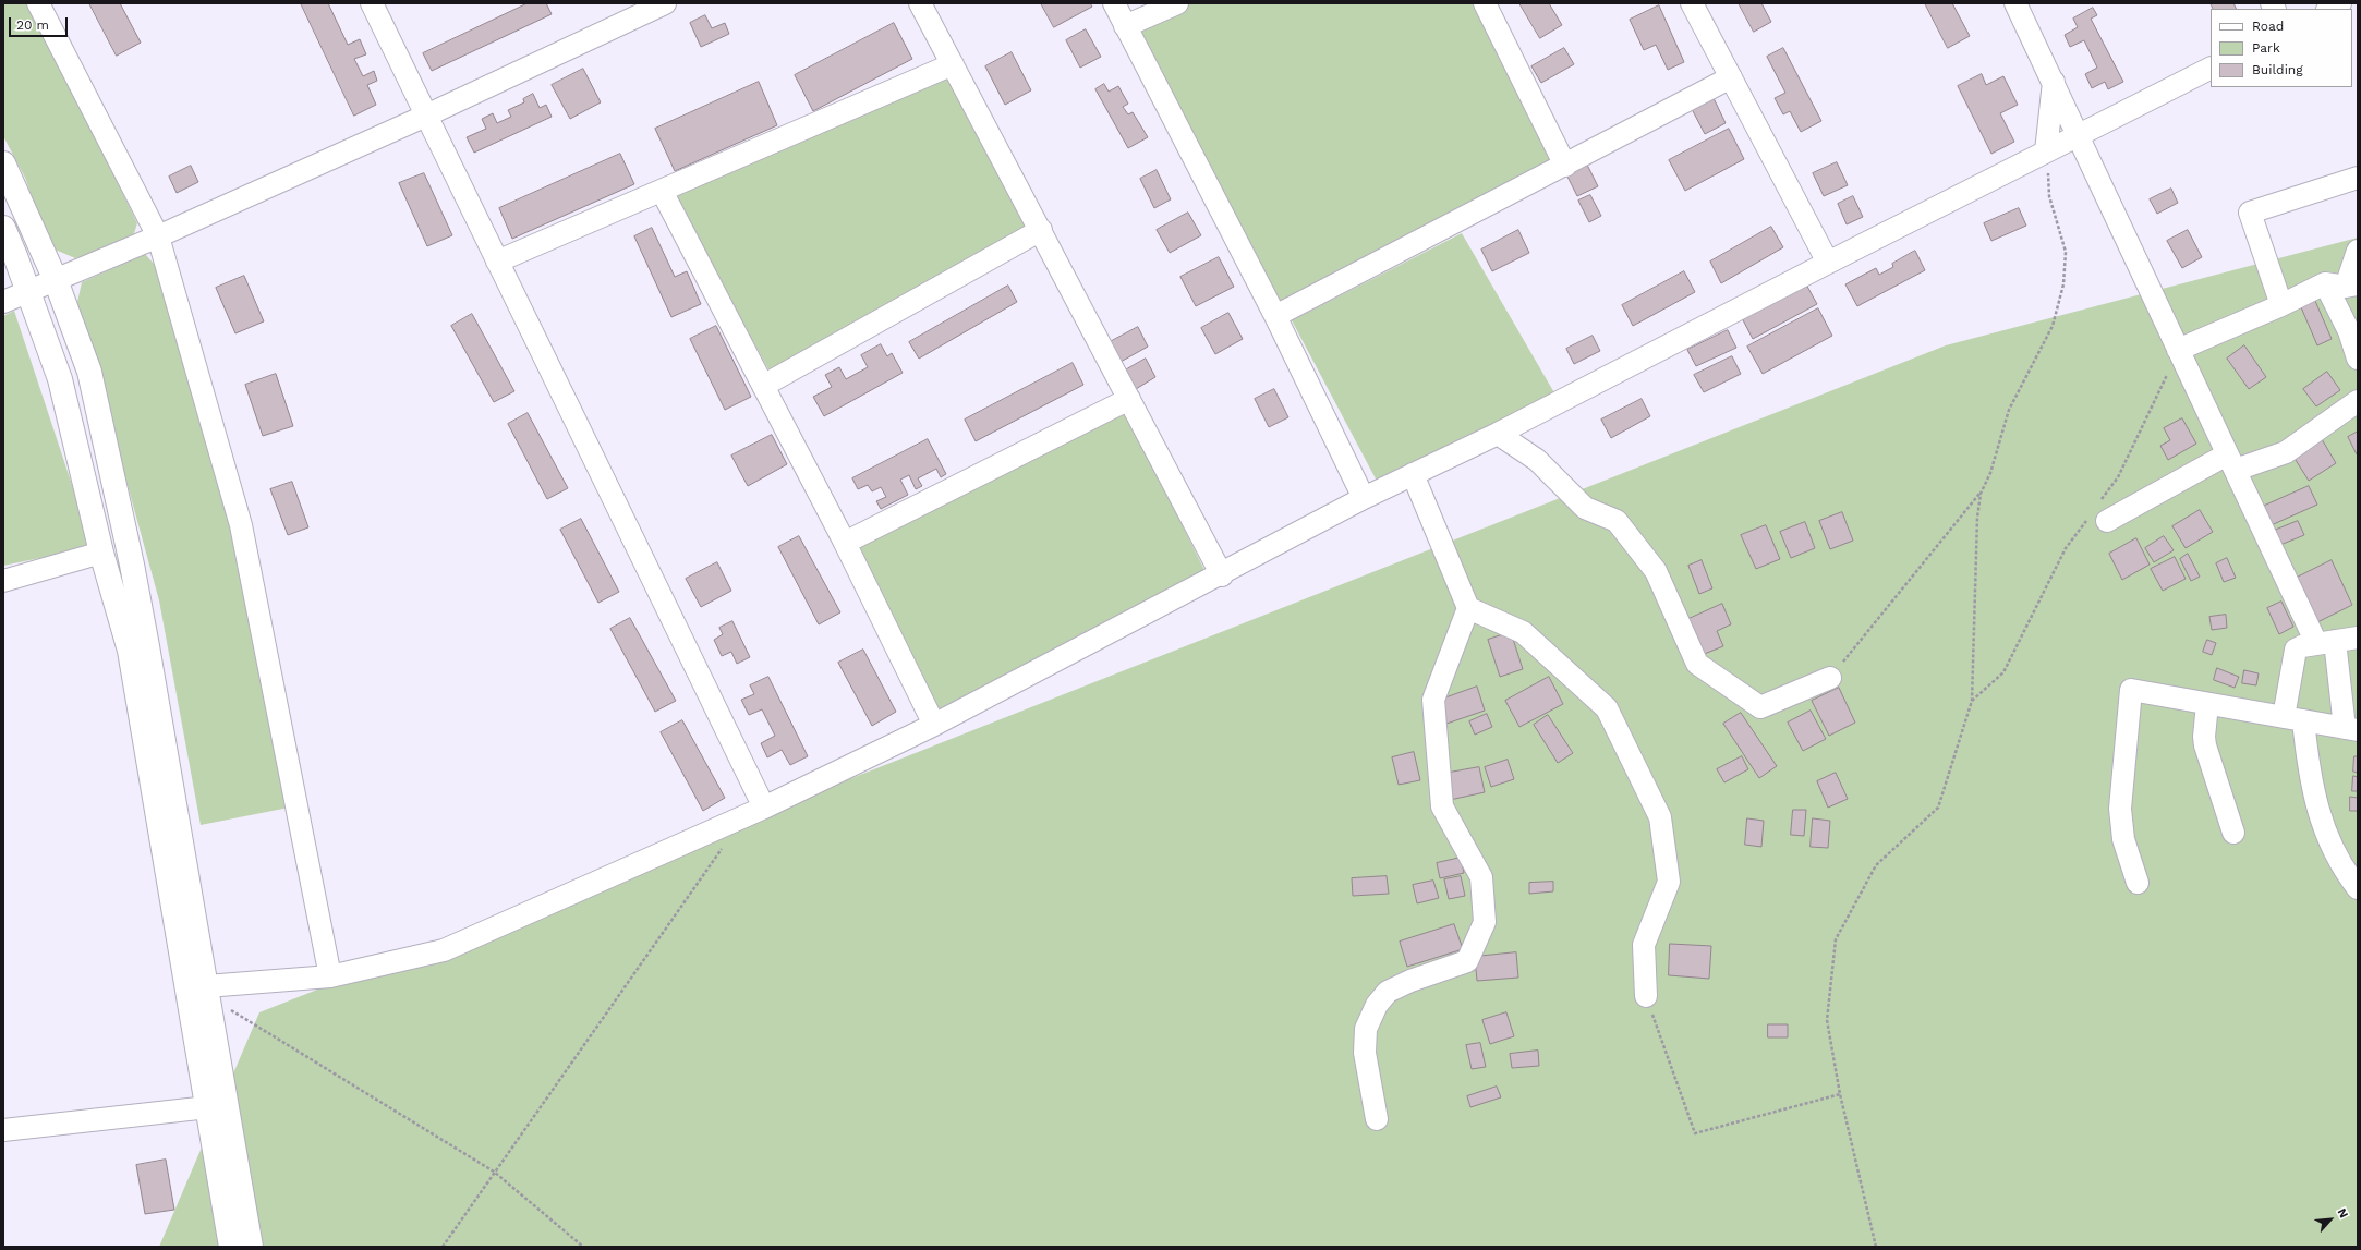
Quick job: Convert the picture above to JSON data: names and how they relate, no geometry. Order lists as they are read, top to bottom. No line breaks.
{"legend":["Road","Park","Building"],"scale_bar":"20 m","north":"top right"}
